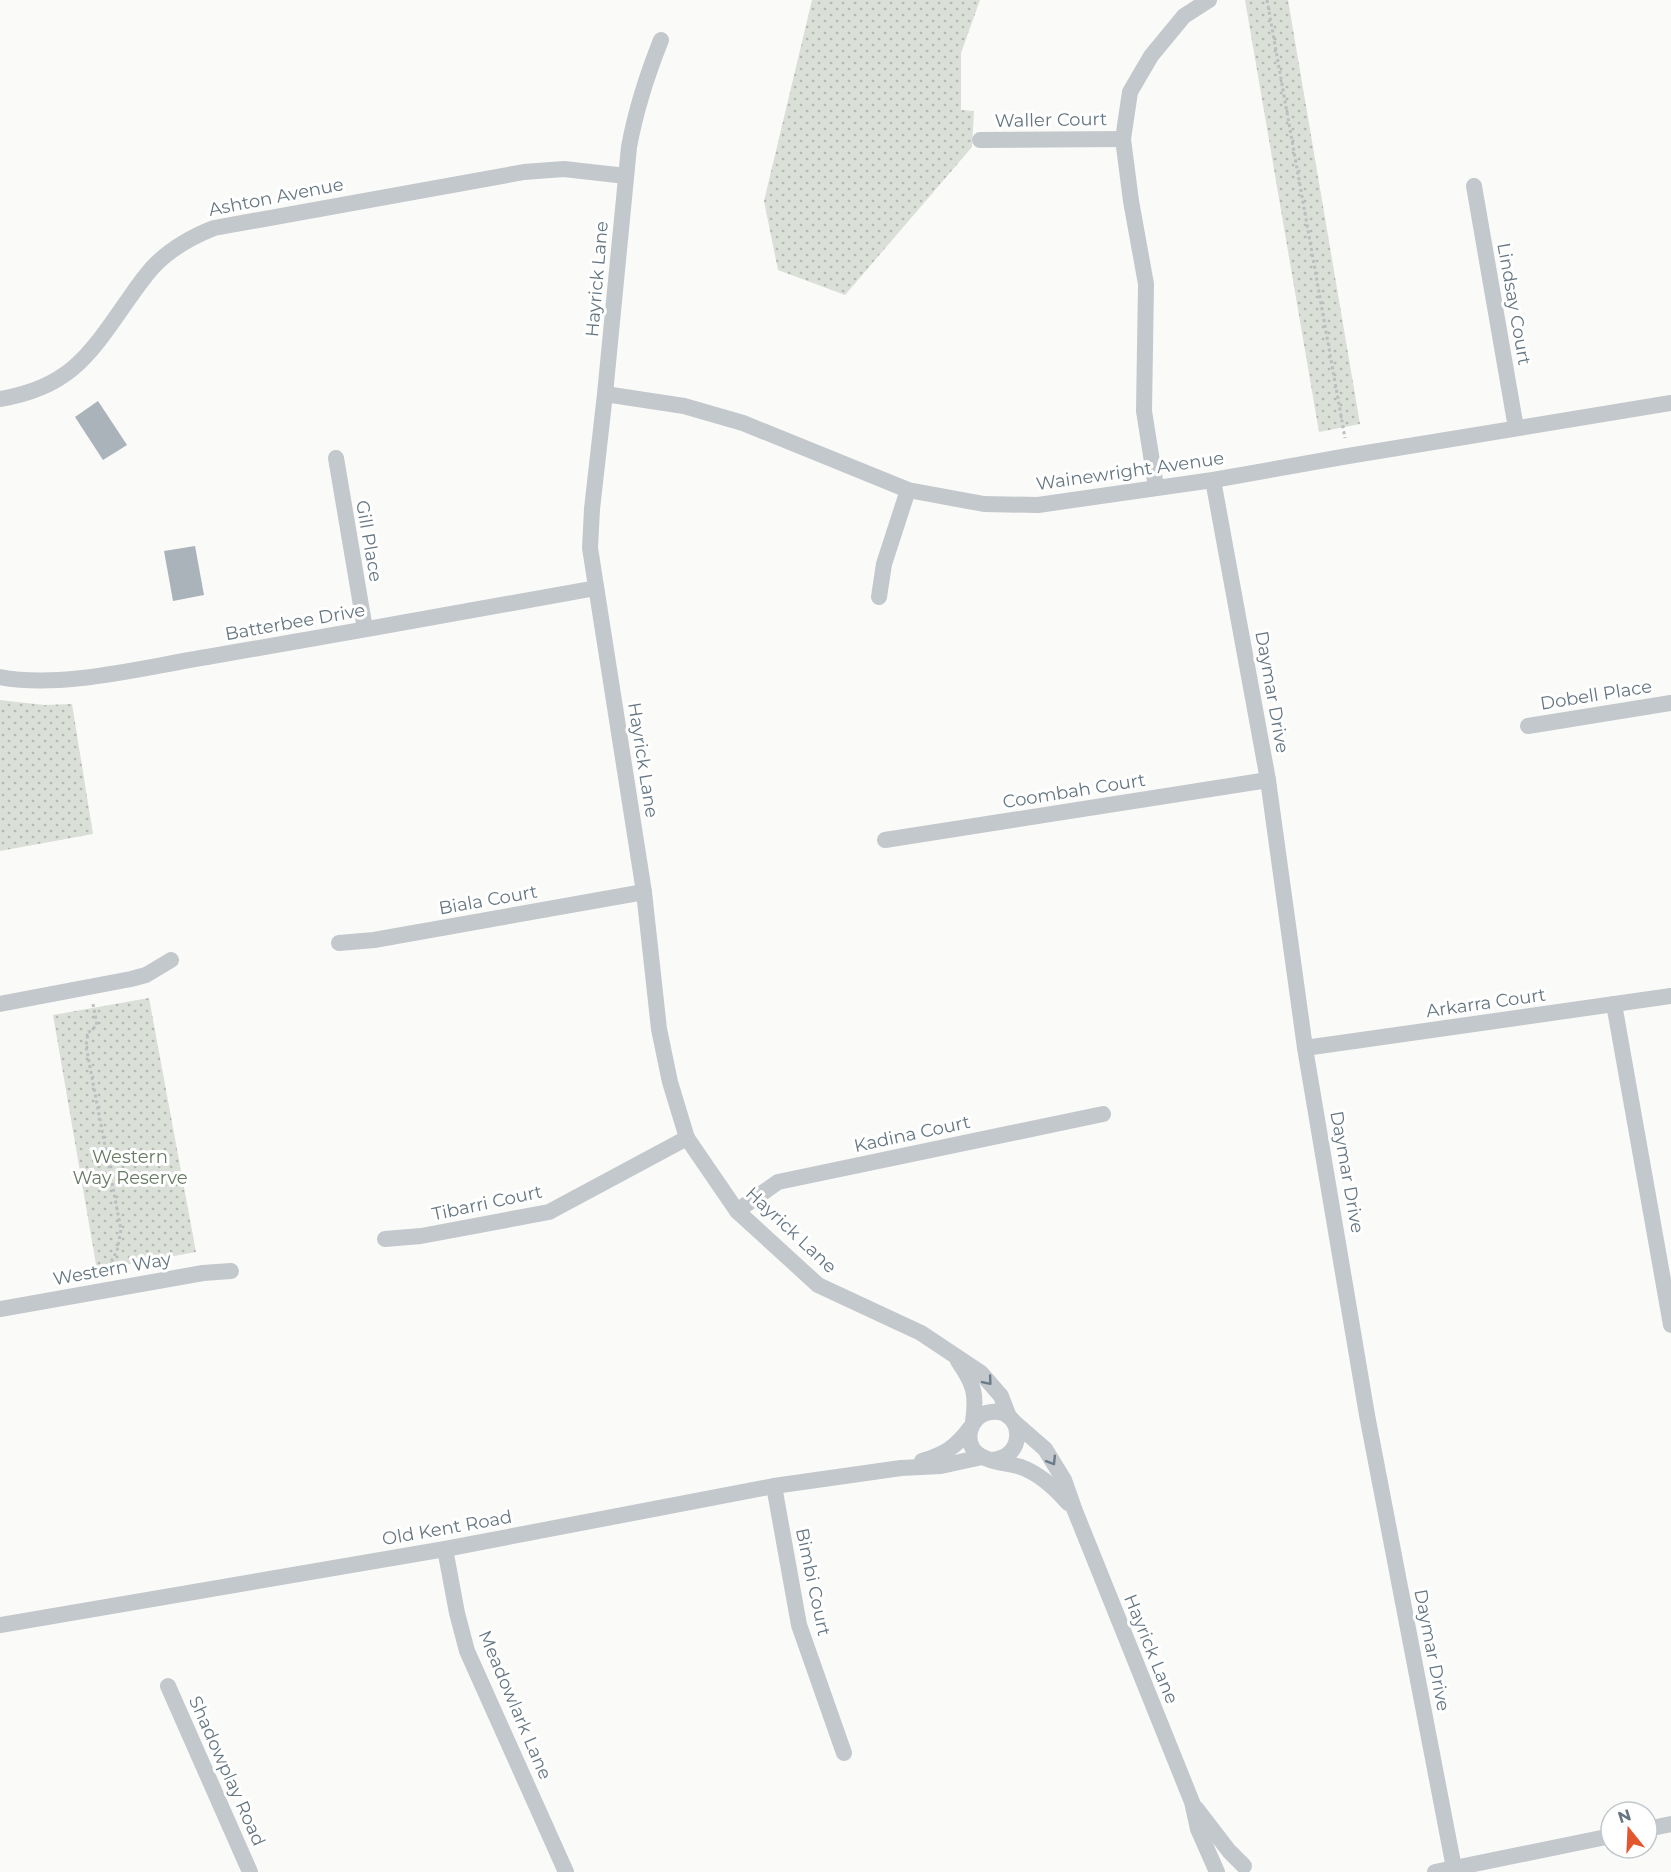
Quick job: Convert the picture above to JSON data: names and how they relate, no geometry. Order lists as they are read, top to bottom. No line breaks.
{"streets":{"street":["Waller Court","Ashton Avenue","Hayrick Lane","Lindsay Court","Wainewright Avenue","Gill Place","Batterbee Drive","Daymar Drive","Dobell Place","Coombah Court","Biala Court","Arkarra Court","Kadina Court","Tibarri Court","Western Way","Old Kent Road","Bimbi Court","Meadowlark Lane","Shadowplay Road"]},"crossings":[["Ashton Avenue","Hayrick Lane"],["Hayrick Lane","Wainewright Avenue"],["Hayrick Lane","Batterbee Drive"],["Hayrick Lane","Biala Court"],["Hayrick Lane","Kadina Court"],["Hayrick Lane","Tibarri Court"],["Hayrick Lane","Old Kent Road"],["Lindsay Court","Wainewright Avenue"],["Wainewright Avenue","Daymar Drive"],["Gill Place","Batterbee Drive"],["Daymar Drive","Coombah Court"],["Daymar Drive","Arkarra Court"],["Old Kent Road","Bimbi Court"],["Old Kent Road","Meadowlark Lane"]],"parks":["Western Way Reserve"],"north":"top"}
